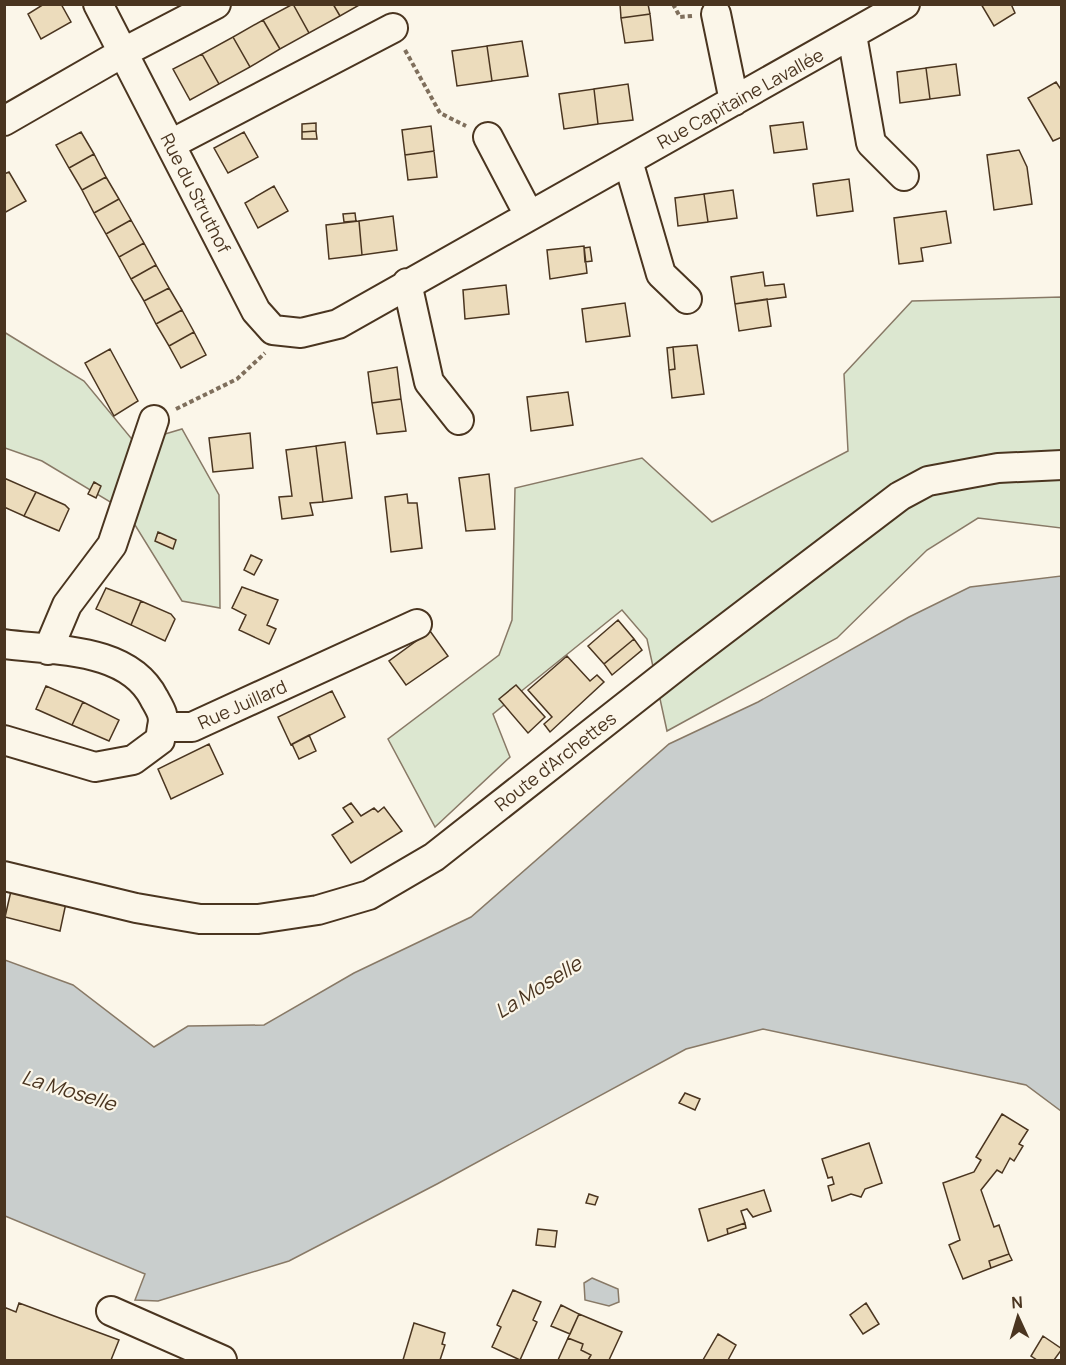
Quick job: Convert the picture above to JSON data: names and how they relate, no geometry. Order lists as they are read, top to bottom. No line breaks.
{"streets":{"street":["Rue Capitaine Lavallée","Rue du Struthof","Rue Juillard","Route d'Archettes"]},"crossings":[["Rue Capitaine Lavallée","Rue du Struthof"]],"water":["La Moselle"],"north":"top"}
